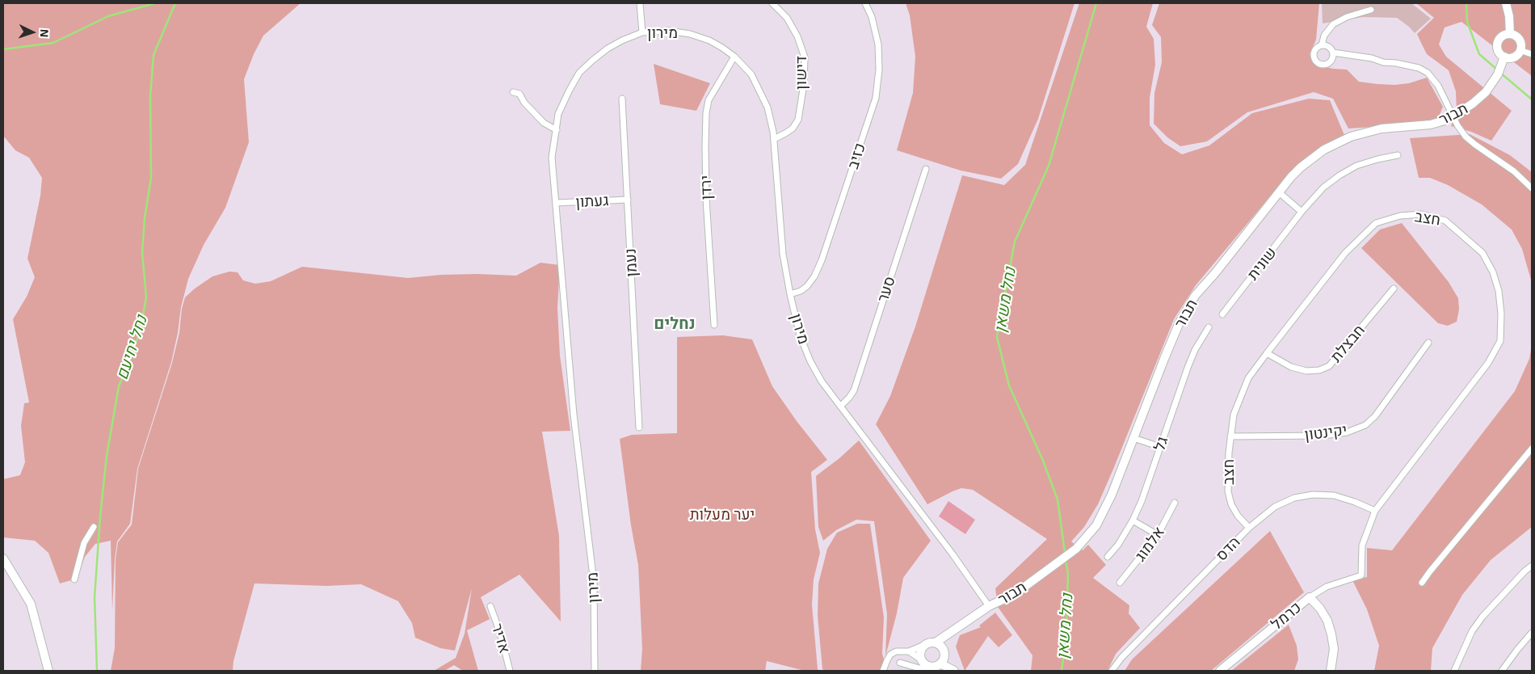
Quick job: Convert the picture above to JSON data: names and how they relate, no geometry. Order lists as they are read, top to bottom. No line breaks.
{"streets":{"street":["מירון","דישון","תבור","כזיב","ירדן","געתון","חצב","נעמן","שונית","סער","חבצלת","יקינטון","גל","אלמוג","הדס","כרמל","אדיר"]},"crossings":[["מירון","דישון"],["מירון","תבור"],["מירון","כזיב"],["מירון","ירדן"],["מירון","געתון"],["מירון","סער"],["געתון","נעמן"],["חצב","חבצלת"],["חצב","יקינטון"],["חצב","הדס"],["חצב","כרמל"]],"districts":["נחלים"],"water":["נחל משאן","נחל יחיעם"],"parks":["יער מעלות"],"north":"right"}
